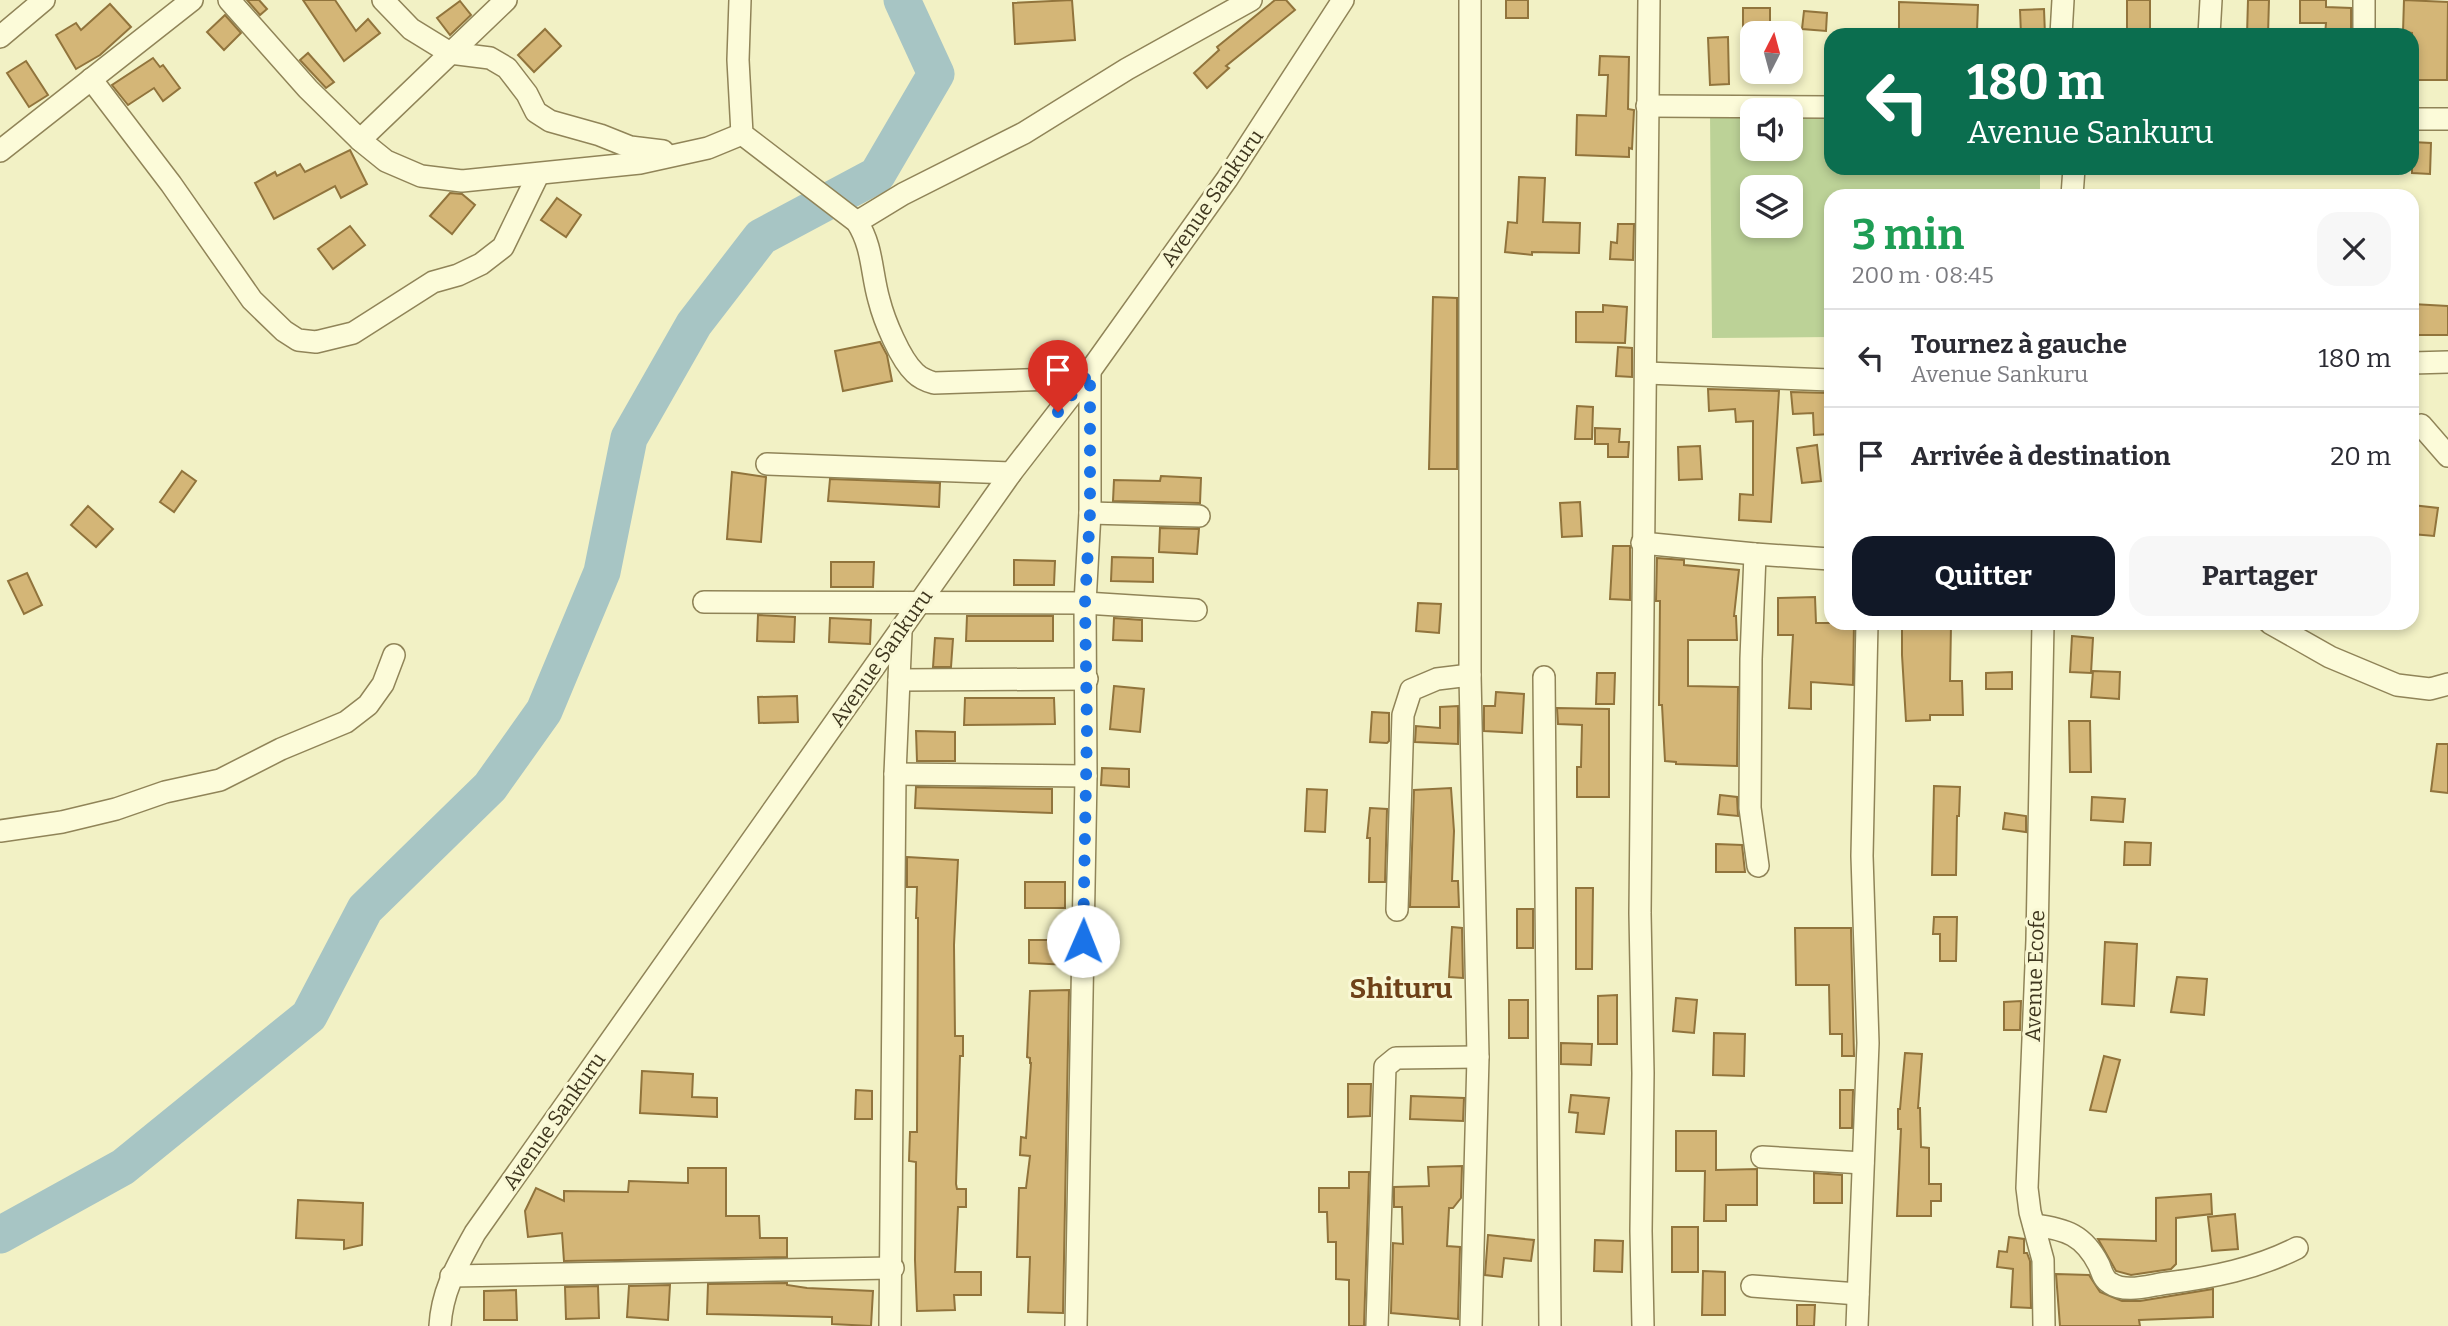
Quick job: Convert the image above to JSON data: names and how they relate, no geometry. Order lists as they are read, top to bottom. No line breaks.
{"streets":{"street":["Avenue Sankuru","Avenue Ecofe"]},"districts":["Shituru"],"north":"top","page":{"turn":["180 m","Avenue Sankuru"],"heading":["3 min","200 m · 08:45"],"list":[{"name":"Tournez à gauche","note":"Avenue Sankuru","value":"180 m"},{"name":"Arrivée à destination","value":"20 m"}],"buttons":["Quitter","Partager"]}}
